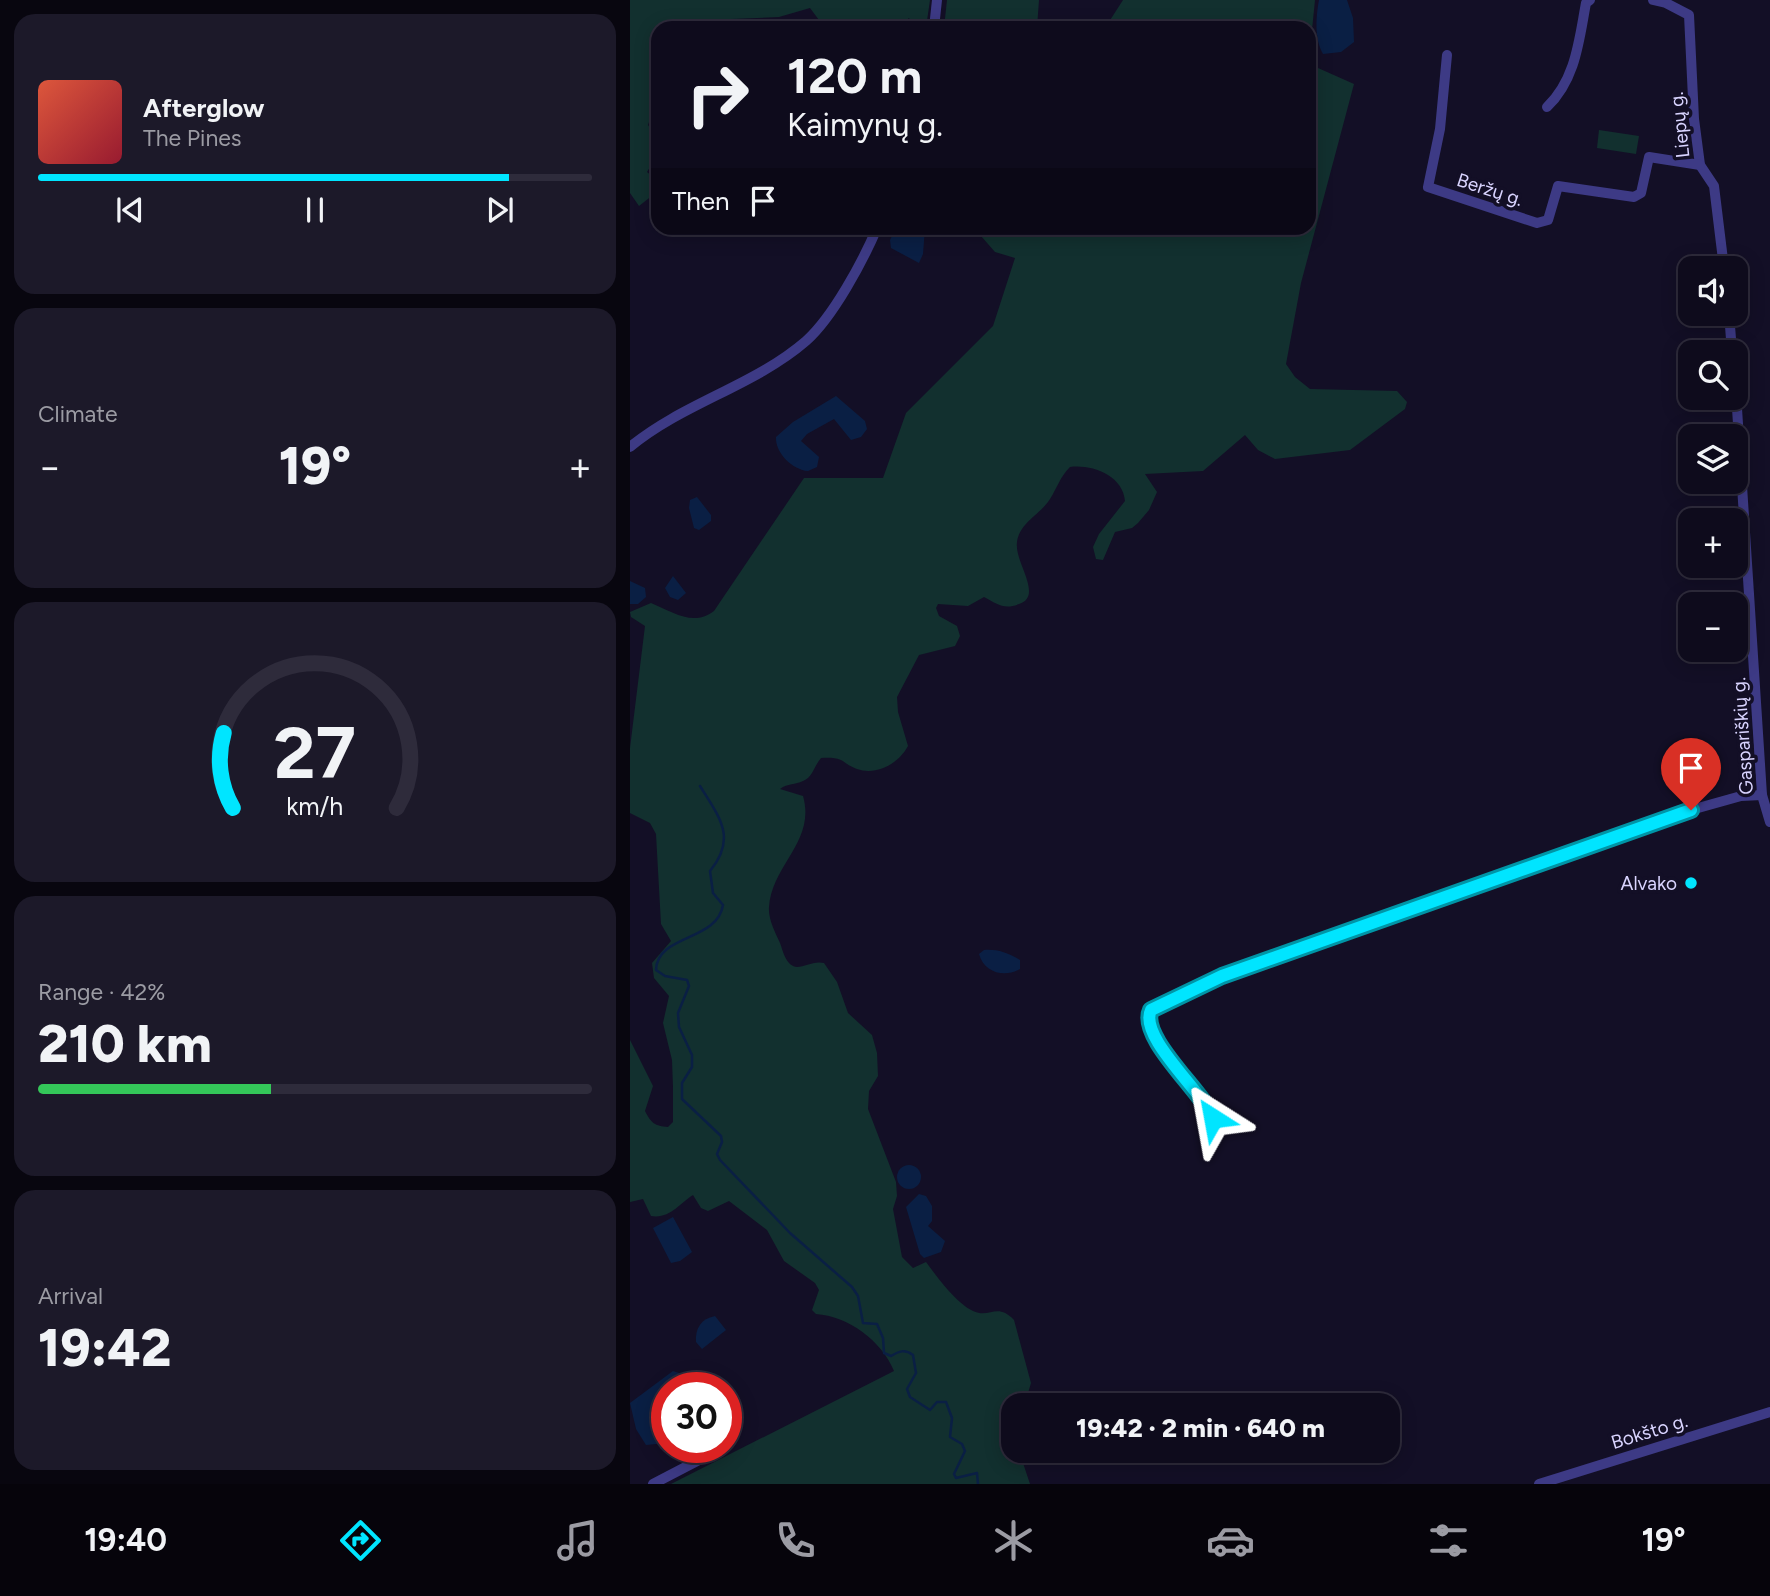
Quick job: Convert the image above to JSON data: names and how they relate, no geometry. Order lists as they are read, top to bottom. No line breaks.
{"streets":{"street":["Liepų g.","Beržų g.","Gaspariškių g.","Bokšto g."]},"crossings":[["Liepų g.","Beržų g."]],"places":["Alvako"],"page":{"turn":["120 m","Kaimynų g."],"song":["Afterglow","The Pines"],"then":"Then","map_buttons":["+","−"],"tile":["Climate",["Range · 42%","210 km"],["Arrival","19:42"]],"heat":["−","19°","+"],"limit":"30","trip":"19:42 · 2 min · 640 m","tabs":["19:40","19°"],"gauge":["27","km/h"]}}
